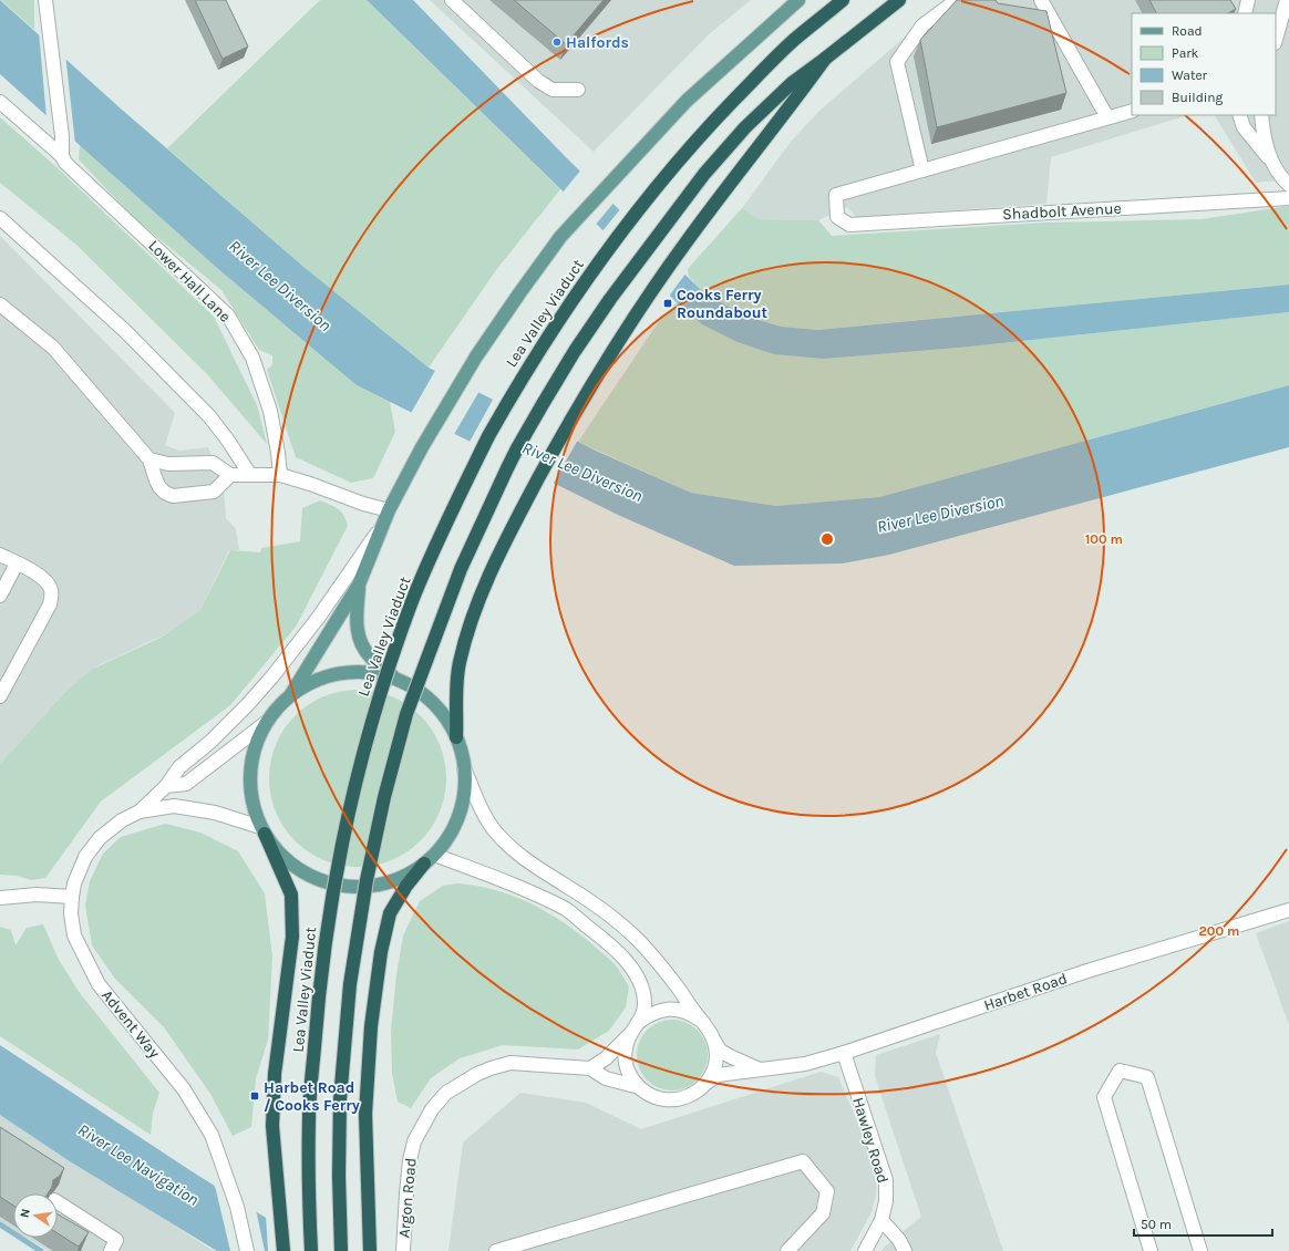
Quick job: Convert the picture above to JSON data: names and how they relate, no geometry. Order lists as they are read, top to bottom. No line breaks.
{"streets":{"highway":["Lea Valley Viaduct"],"street":["Shadbolt Avenue","Lower Hall Lane","Harbet Road","Advent Way","Hawley Road","Argon Road"]},"crossings":[["Harbet Road","Hawley Road"],["Harbet Road","Argon Road"]],"water":["River Lee Diversion","River Lee Navigation"],"places":{"other":["Halfords"],"transit":["Cooks Ferry Roundabout","Harbet Road / Cooks Ferry"]},"legend":["Road","Park","Water","Building"],"scale_bar":"50 m","north":"left","rings":["100 m","200 m"]}
